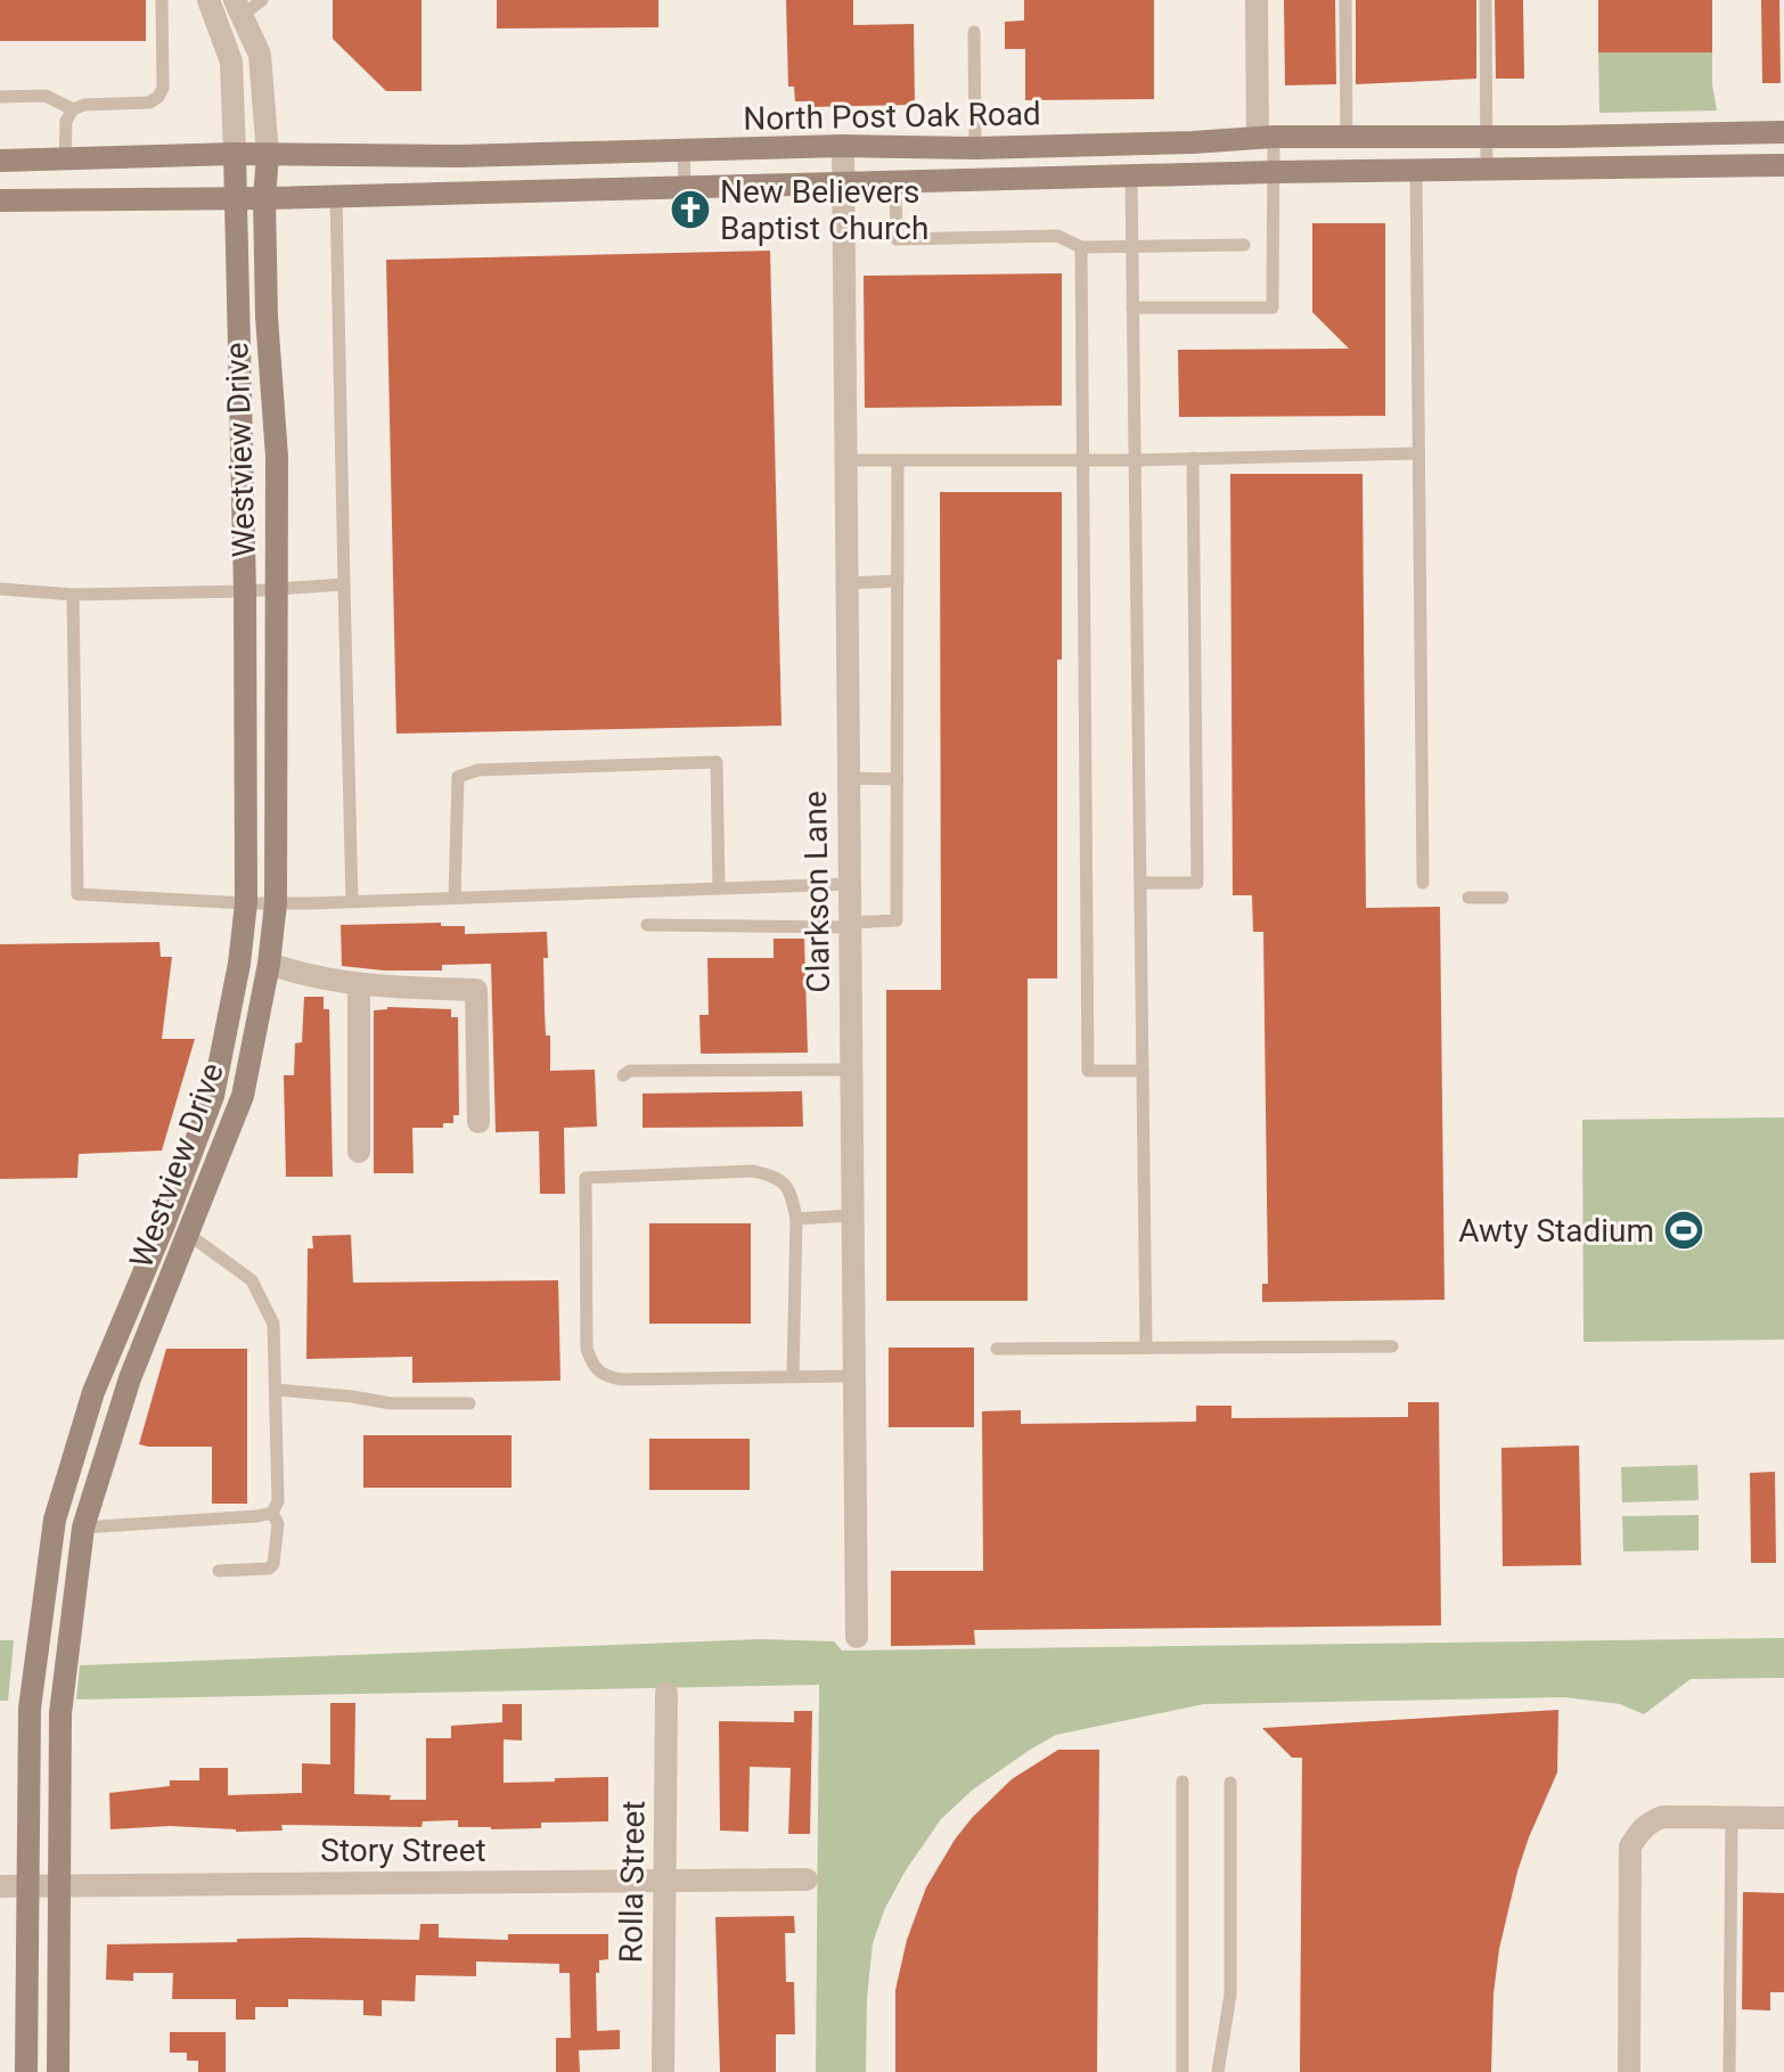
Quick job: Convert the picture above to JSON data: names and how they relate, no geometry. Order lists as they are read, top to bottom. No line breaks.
{"streets":{"main road":["North Post Oak Road","Westview Drive"],"street":["Clarkson Lane","Story Street","Rolla Street"]},"crossings":[["North Post Oak Road","Westview Drive"],["North Post Oak Road","Clarkson Lane"],["Westview Drive","Story Street"],["Story Street","Rolla Street"]],"places":{"church":["New Believers Baptist Church"],"sports":["Awty Stadium"]}}
